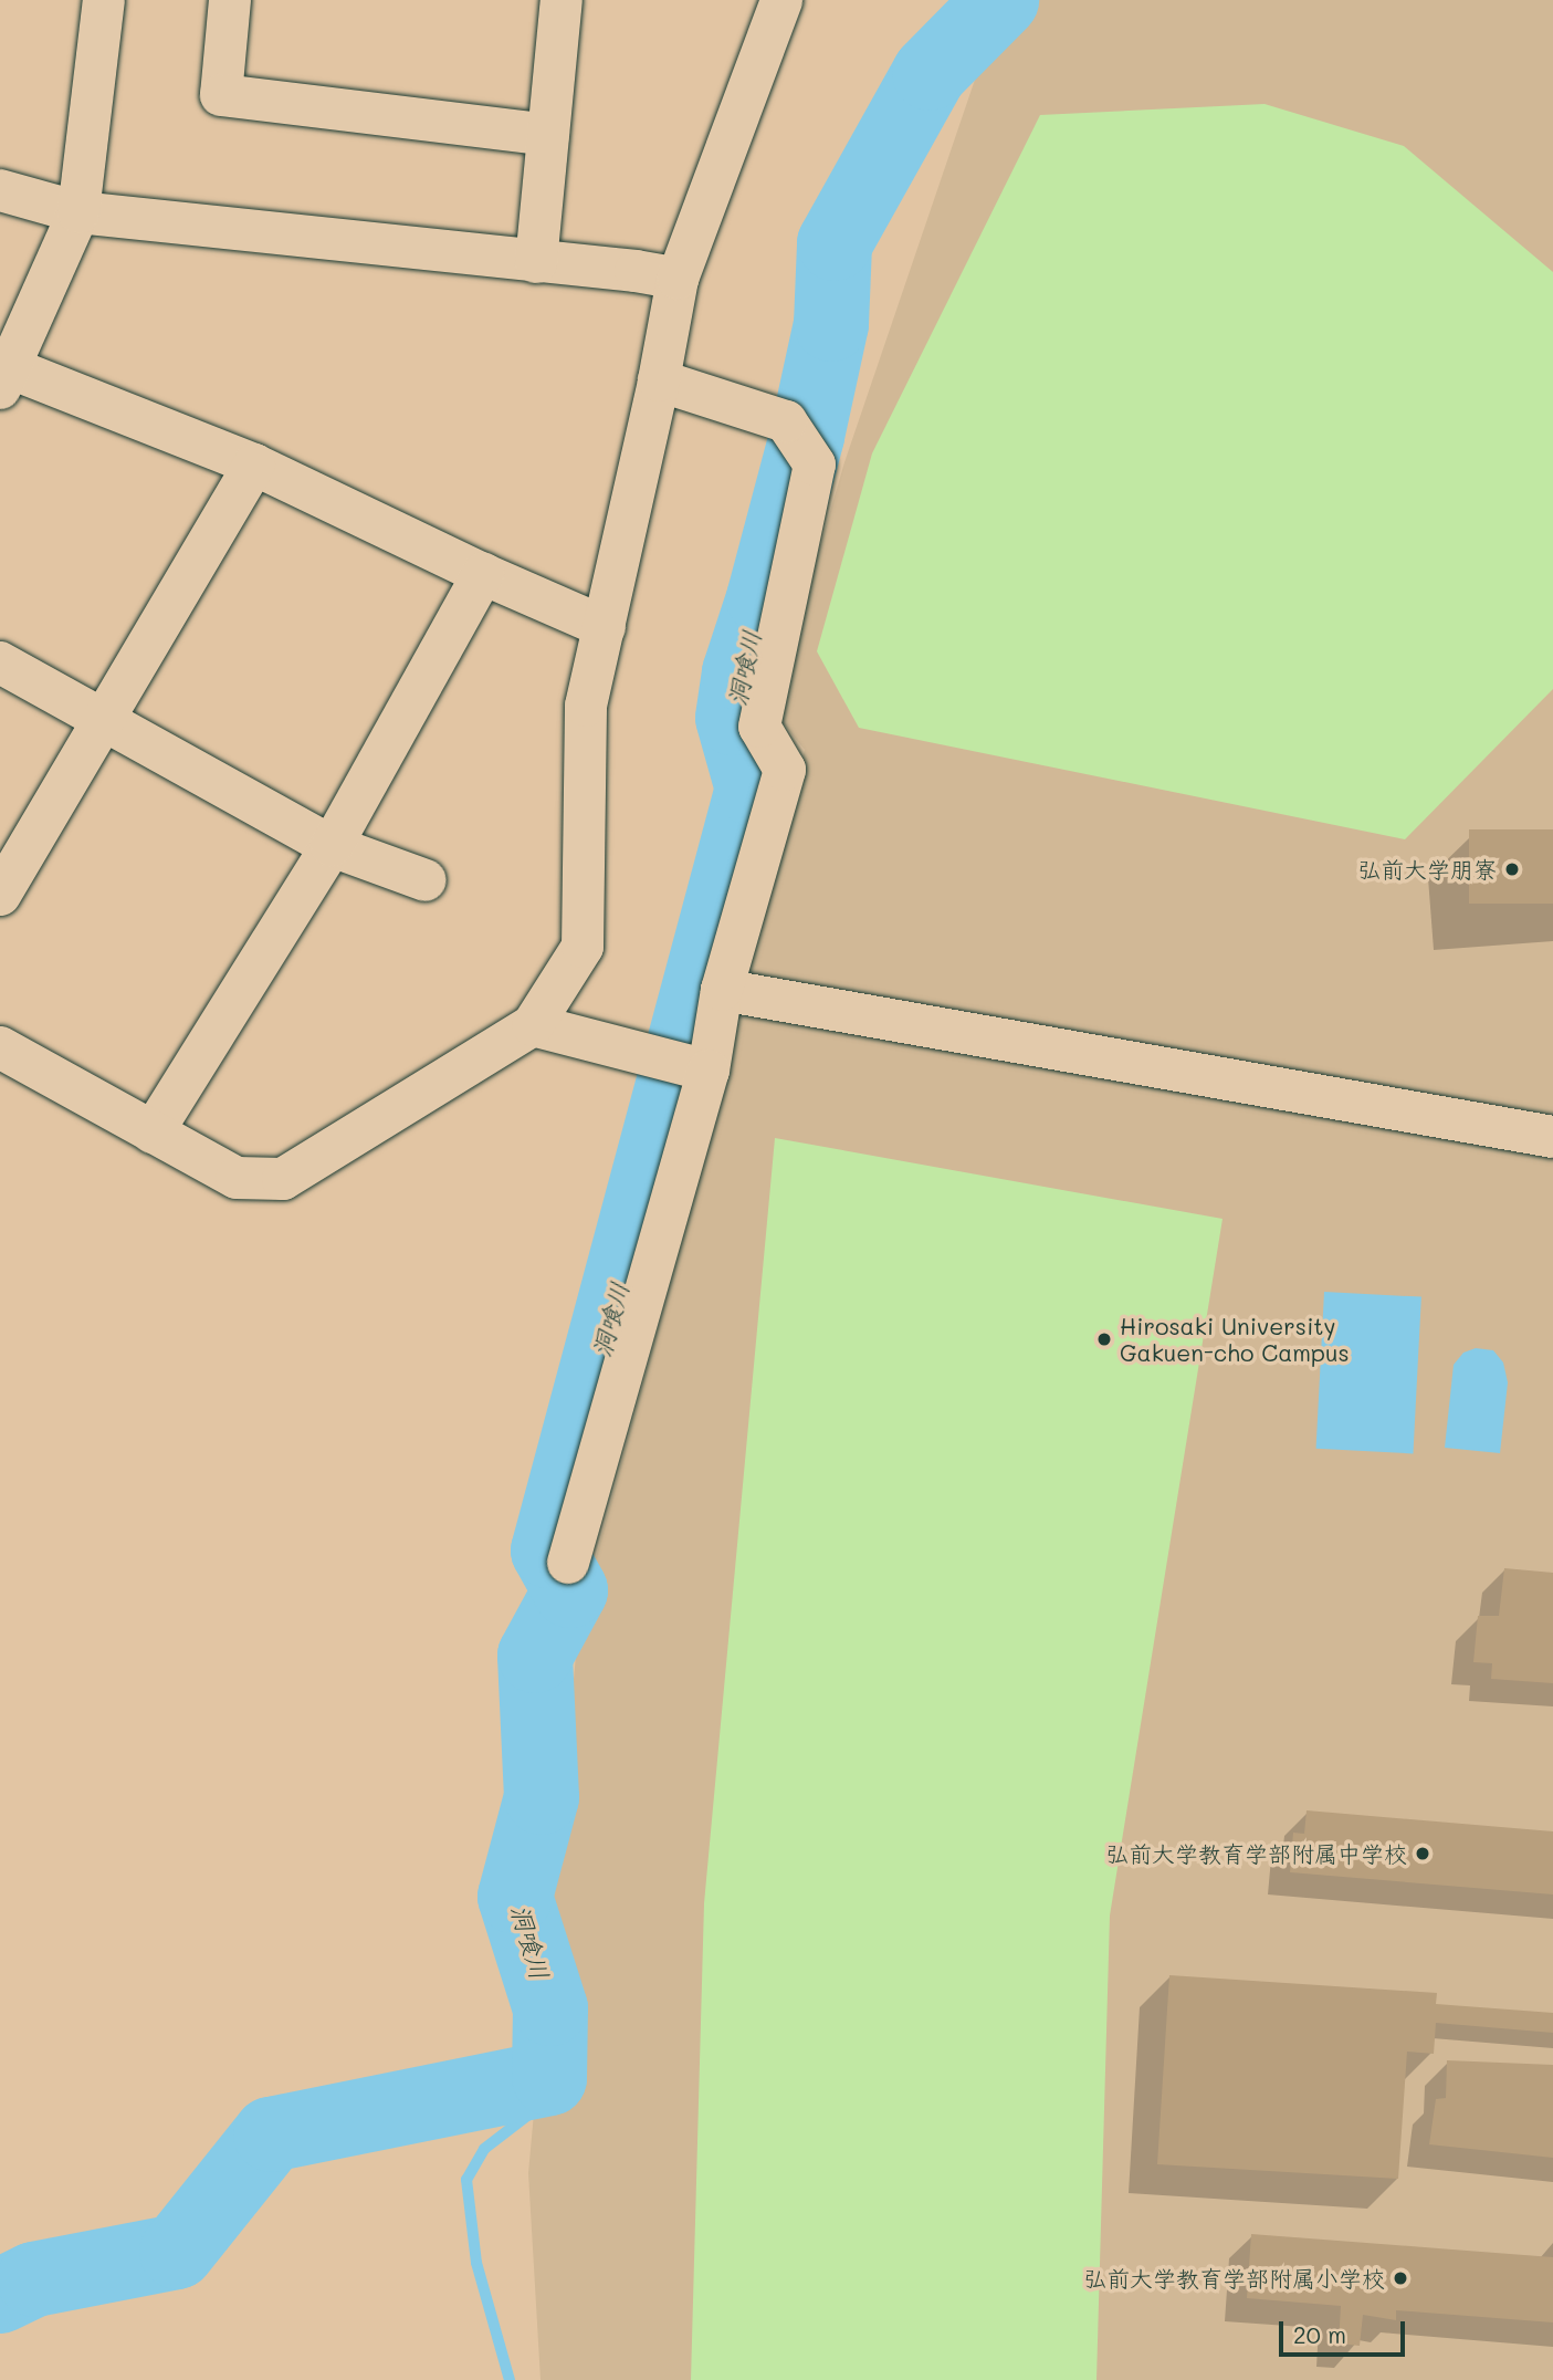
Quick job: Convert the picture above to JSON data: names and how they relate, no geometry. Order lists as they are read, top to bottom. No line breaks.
{"water":["洞喰川"],"places":["弘前大学朋寮","Hirosaki University Gakuen-cho Campus","弘前大学教育学部附属中学校","弘前大学教育学部附属小学校"],"scale_bar":"20 m"}
